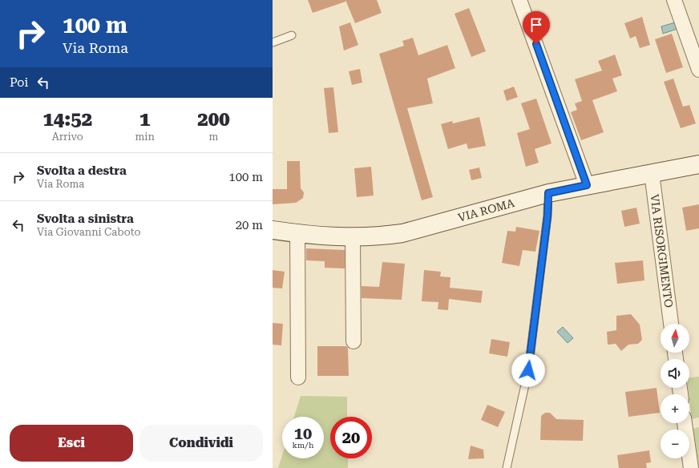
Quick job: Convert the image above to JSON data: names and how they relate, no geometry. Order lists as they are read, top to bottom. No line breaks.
{"streets":{"main road":["VIA ROMA"],"street":["VIA RISORGIMENTO"]},"crossings":[["VIA ROMA","VIA RISORGIMENTO"]],"north":"top","page":{"turn":["100 m","Via Roma"],"then":"Poi","eta":["14:52","Arrivo","1","min","200","m"],"list":[{"name":"Svolta a destra","note":"Via Roma","value":"100 m"},{"name":"Svolta a sinistra","note":"Via Giovanni Caboto","value":"20 m"}],"map_buttons":["+","−"],"speed":"10 km/h","limit":"20","buttons":["Esci","Condividi"]}}
